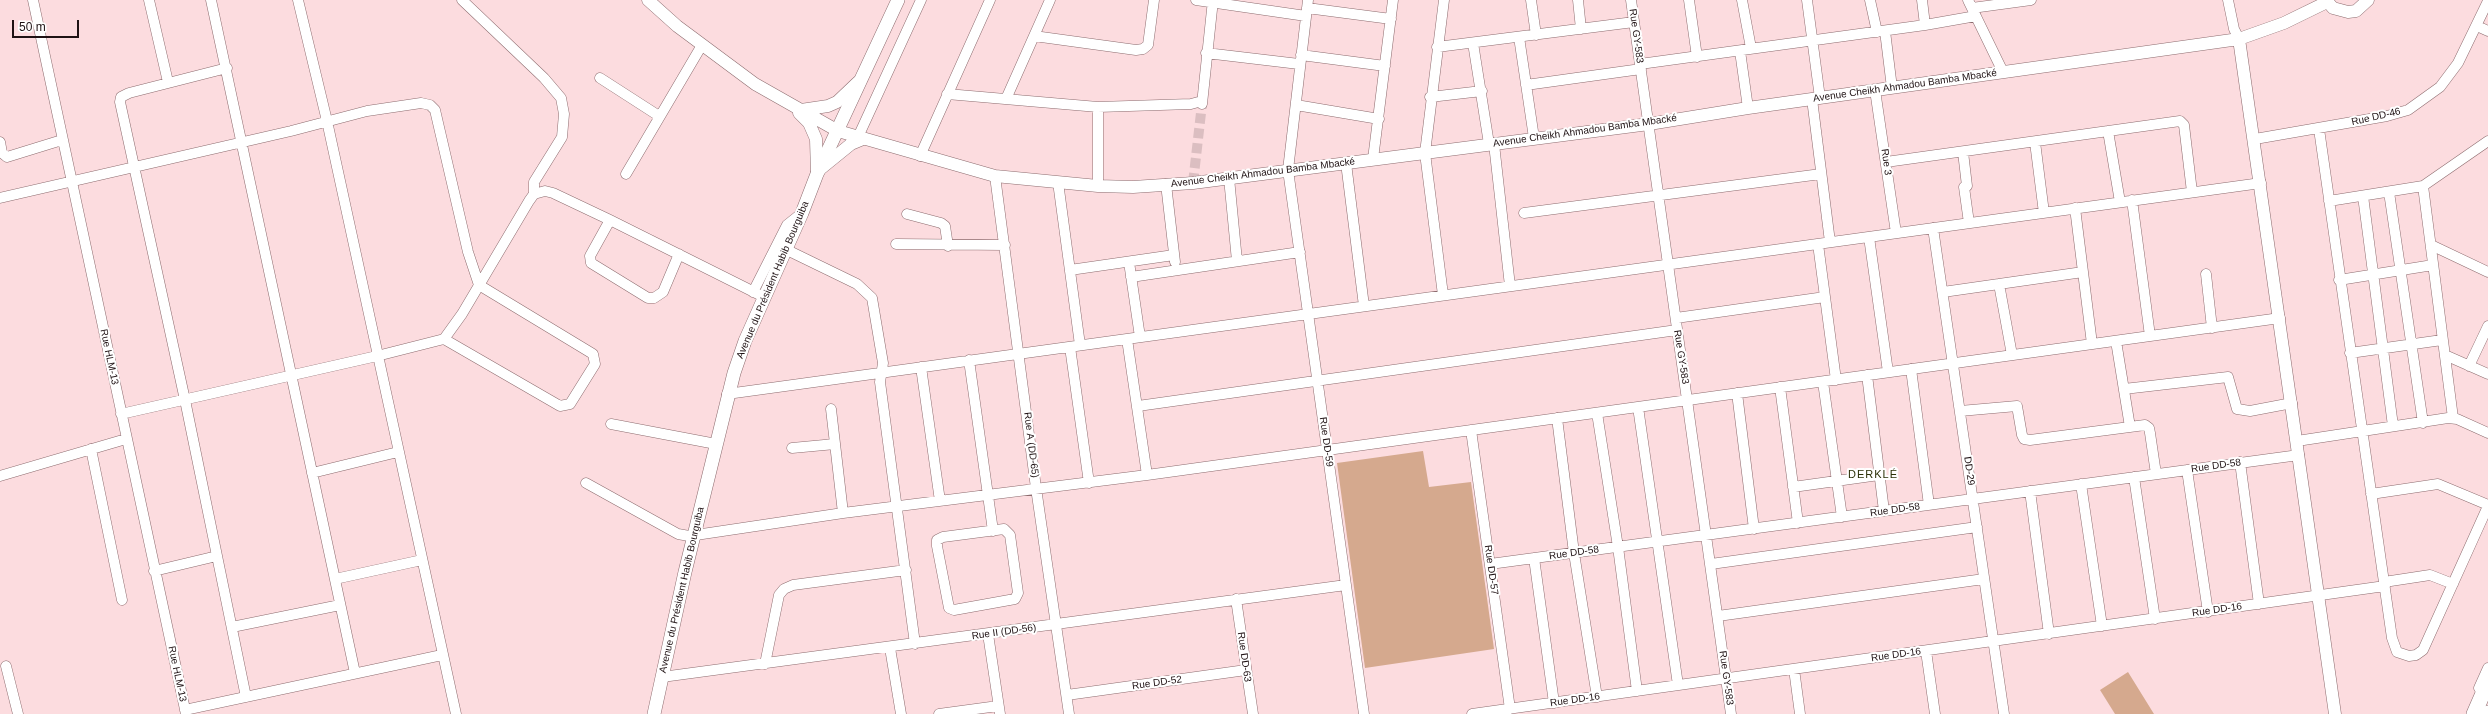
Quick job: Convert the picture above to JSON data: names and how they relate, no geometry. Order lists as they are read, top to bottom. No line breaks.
{"streets":{"main road":["Avenue du Président Habib Bourguiba"],"street":["Rue GY-583","Avenue Cheikh Ahmadou Bamba Mbacké","Rue DD-46","Rue 3","Rue HLM-13","Rue DD-59","Rue A (DD-65)","Rue DD-58","DD-29","Rue DD-57","Rue DD-16","Rue II (DD-56)","Rue DD-63","Rue DD-52"]},"crossings":[["Rue GY-583","Avenue Cheikh Ahmadou Bamba Mbacké"],["Rue GY-583","Rue DD-58"],["Rue GY-583","Rue DD-16"],["Avenue Cheikh Ahmadou Bamba Mbacké","Rue 3"],["Avenue Cheikh Ahmadou Bamba Mbacké","Avenue du Président Habib Bourguiba"],["Avenue Cheikh Ahmadou Bamba Mbacké","Rue DD-59"],["Avenue Cheikh Ahmadou Bamba Mbacké","Rue A (DD-65)"],["Avenue du Président Habib Bourguiba","Rue II (DD-56)"],["Rue DD-59","Rue II (DD-56)"],["Rue A (DD-65)","Rue II (DD-56)"],["Rue A (DD-65)","Rue DD-52"],["Rue DD-58","DD-29"],["Rue DD-58","Rue DD-57"],["DD-29","Rue DD-16"],["Rue DD-57","Rue DD-16"],["Rue II (DD-56)","Rue DD-63"],["Rue DD-63","Rue DD-52"]],"districts":["DERKLÉ"],"scale_bar":"50 m"}
